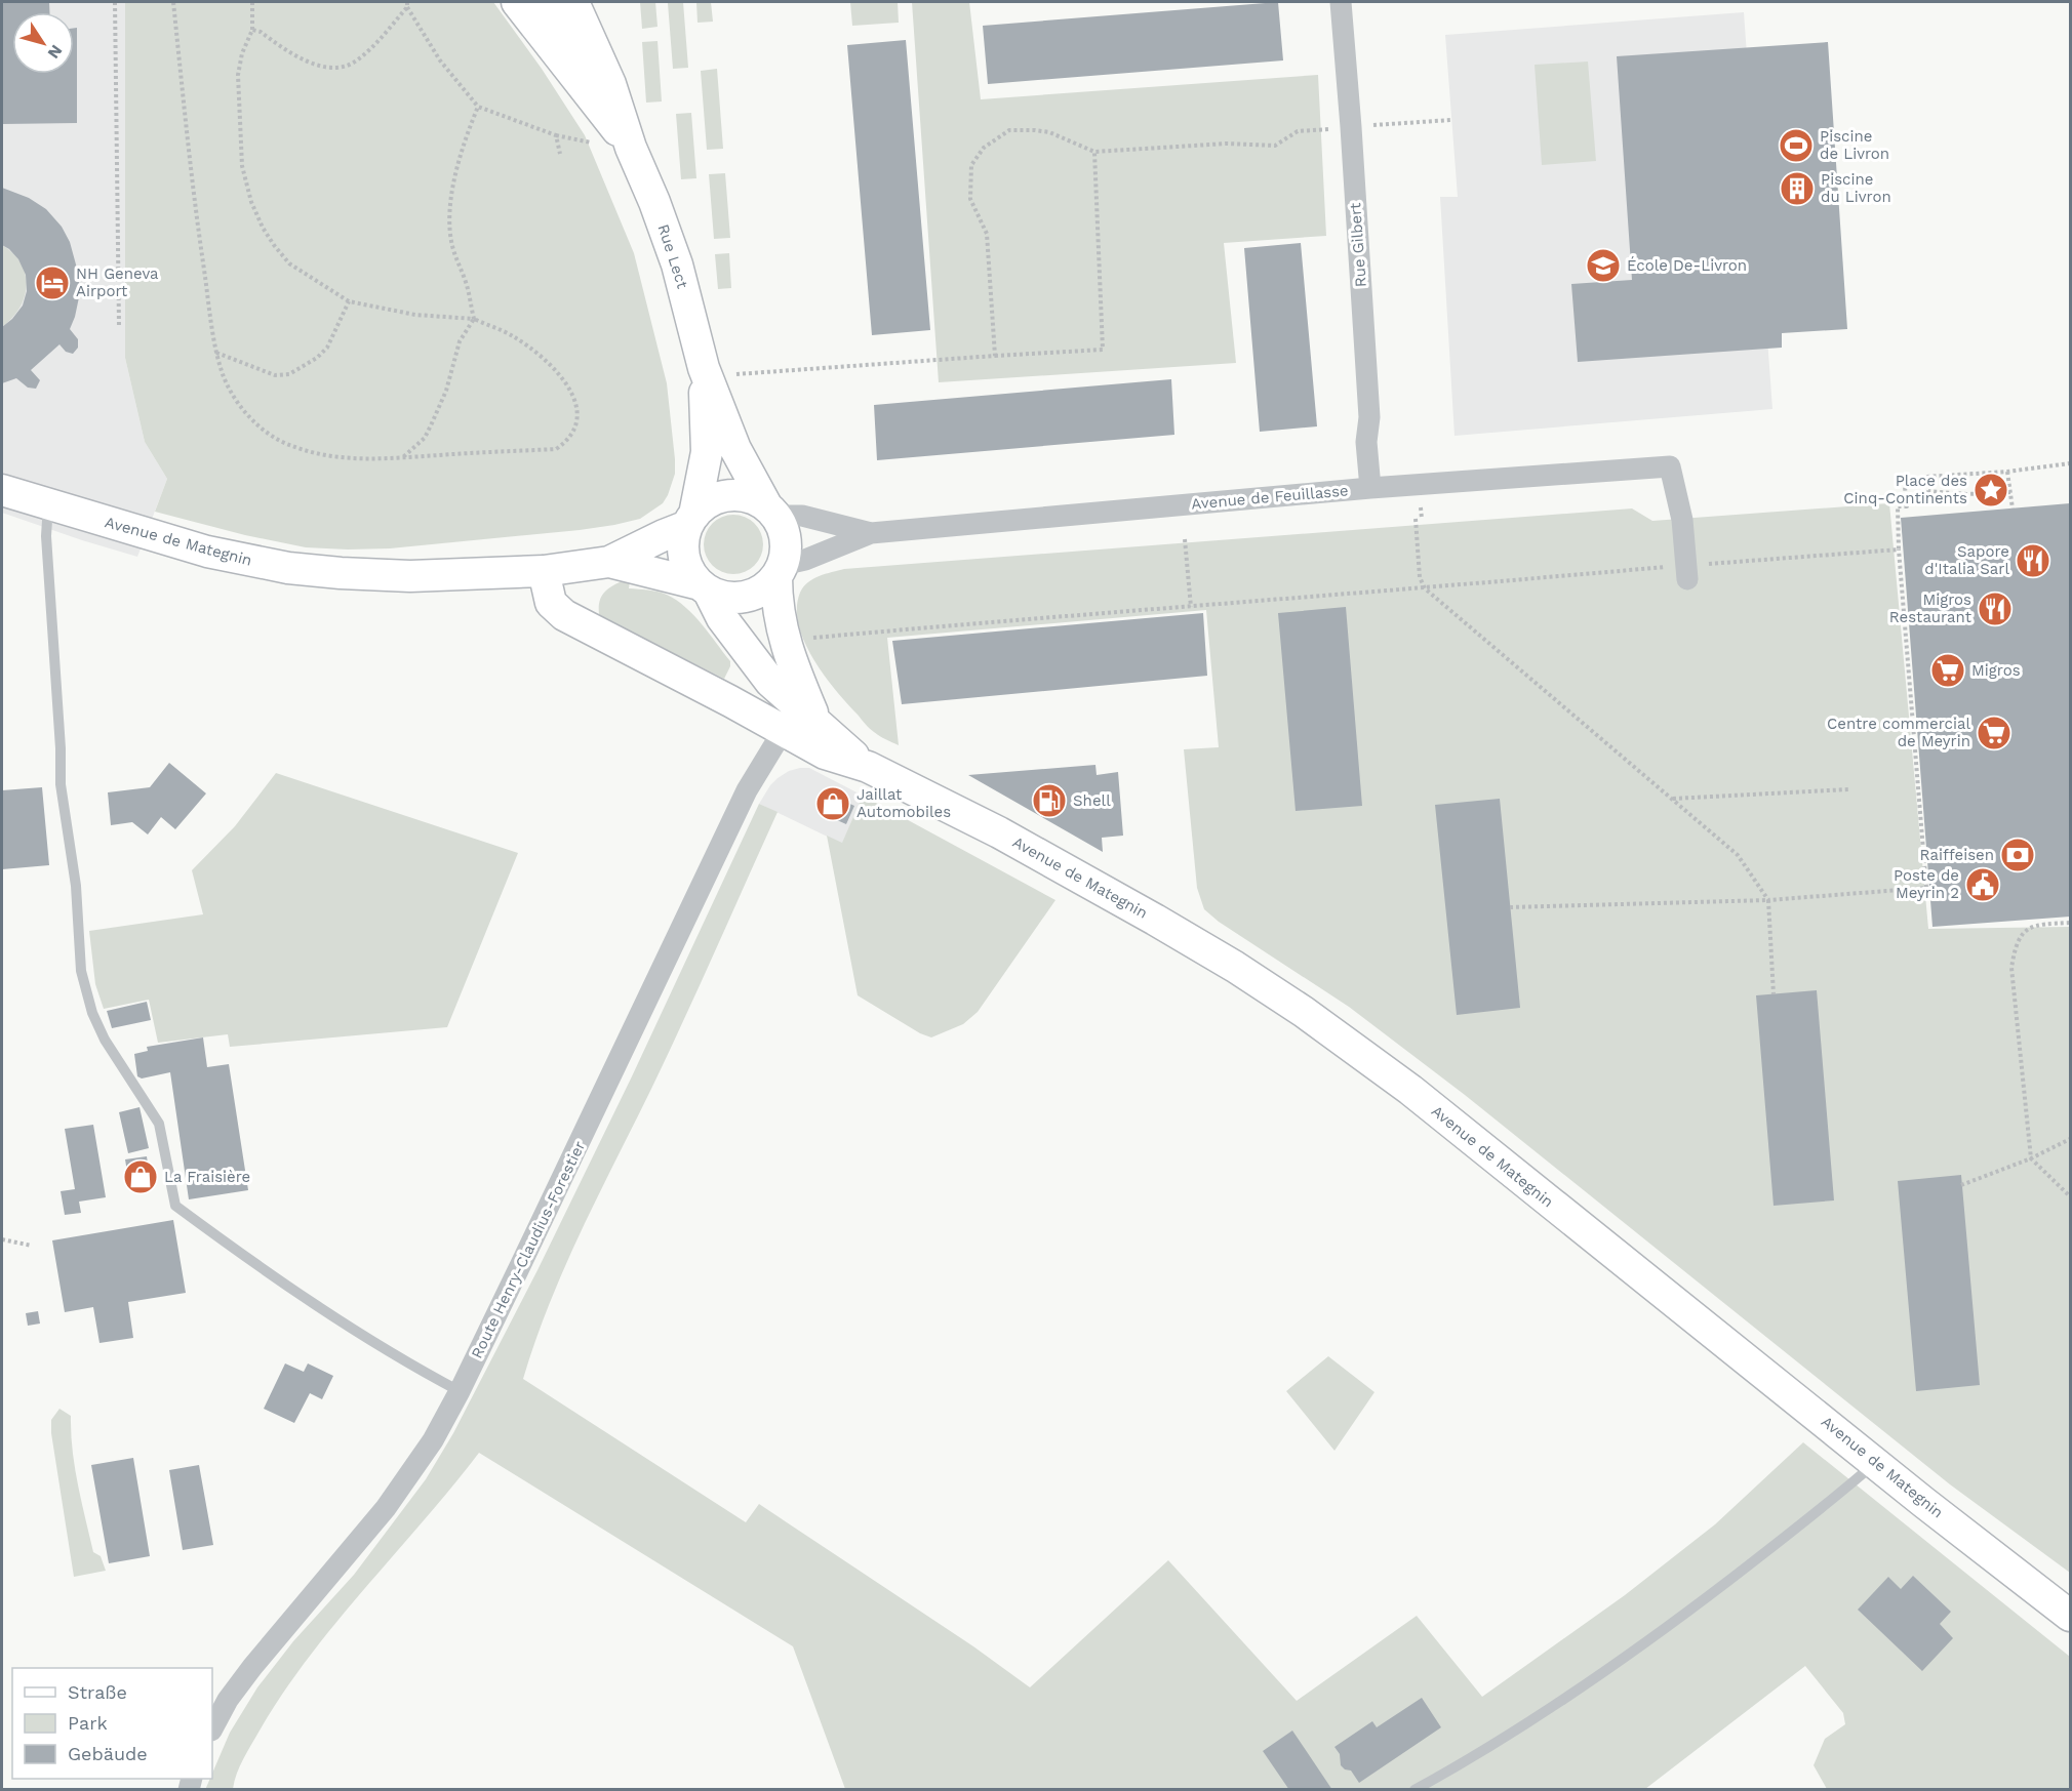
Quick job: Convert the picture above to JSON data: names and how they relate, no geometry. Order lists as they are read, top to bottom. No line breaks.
{"streets":{"main road":["Rue Lect","Avenue de Mategnin"],"street":["Rue Gilbert","Avenue de Feuillasse","Route Henry-Claudius-Forestier"]},"crossings":[["Rue Gilbert","Avenue de Feuillasse"],["Rue Lect","Avenue de Feuillasse"],["Rue Lect","Avenue de Mategnin"],["Avenue de Feuillasse","Avenue de Mategnin"],["Avenue de Mategnin","Route Henry-Claudius-Forestier"]],"places":{"sports":["Piscine de Livron"],"building":["Piscine du Livron"],"school or university":["École De-Livron"],"hotel":["NH Geneva Airport"],"place":["Place des Cinq-Continents"],"restaurant":["Sapore d'Italia Sarl","Migros Restaurant"],"supermarket":["Migros","Centre commercial de Meyrin"],"fuel station":["Shell"],"shop":["Jaillat Automobiles","La Fraisière"],"bank":["Raiffeisen"],"public building":["Poste de Meyrin 2"]},"legend":["Straße","Park","Gebäude"],"north":"bottom right"}
